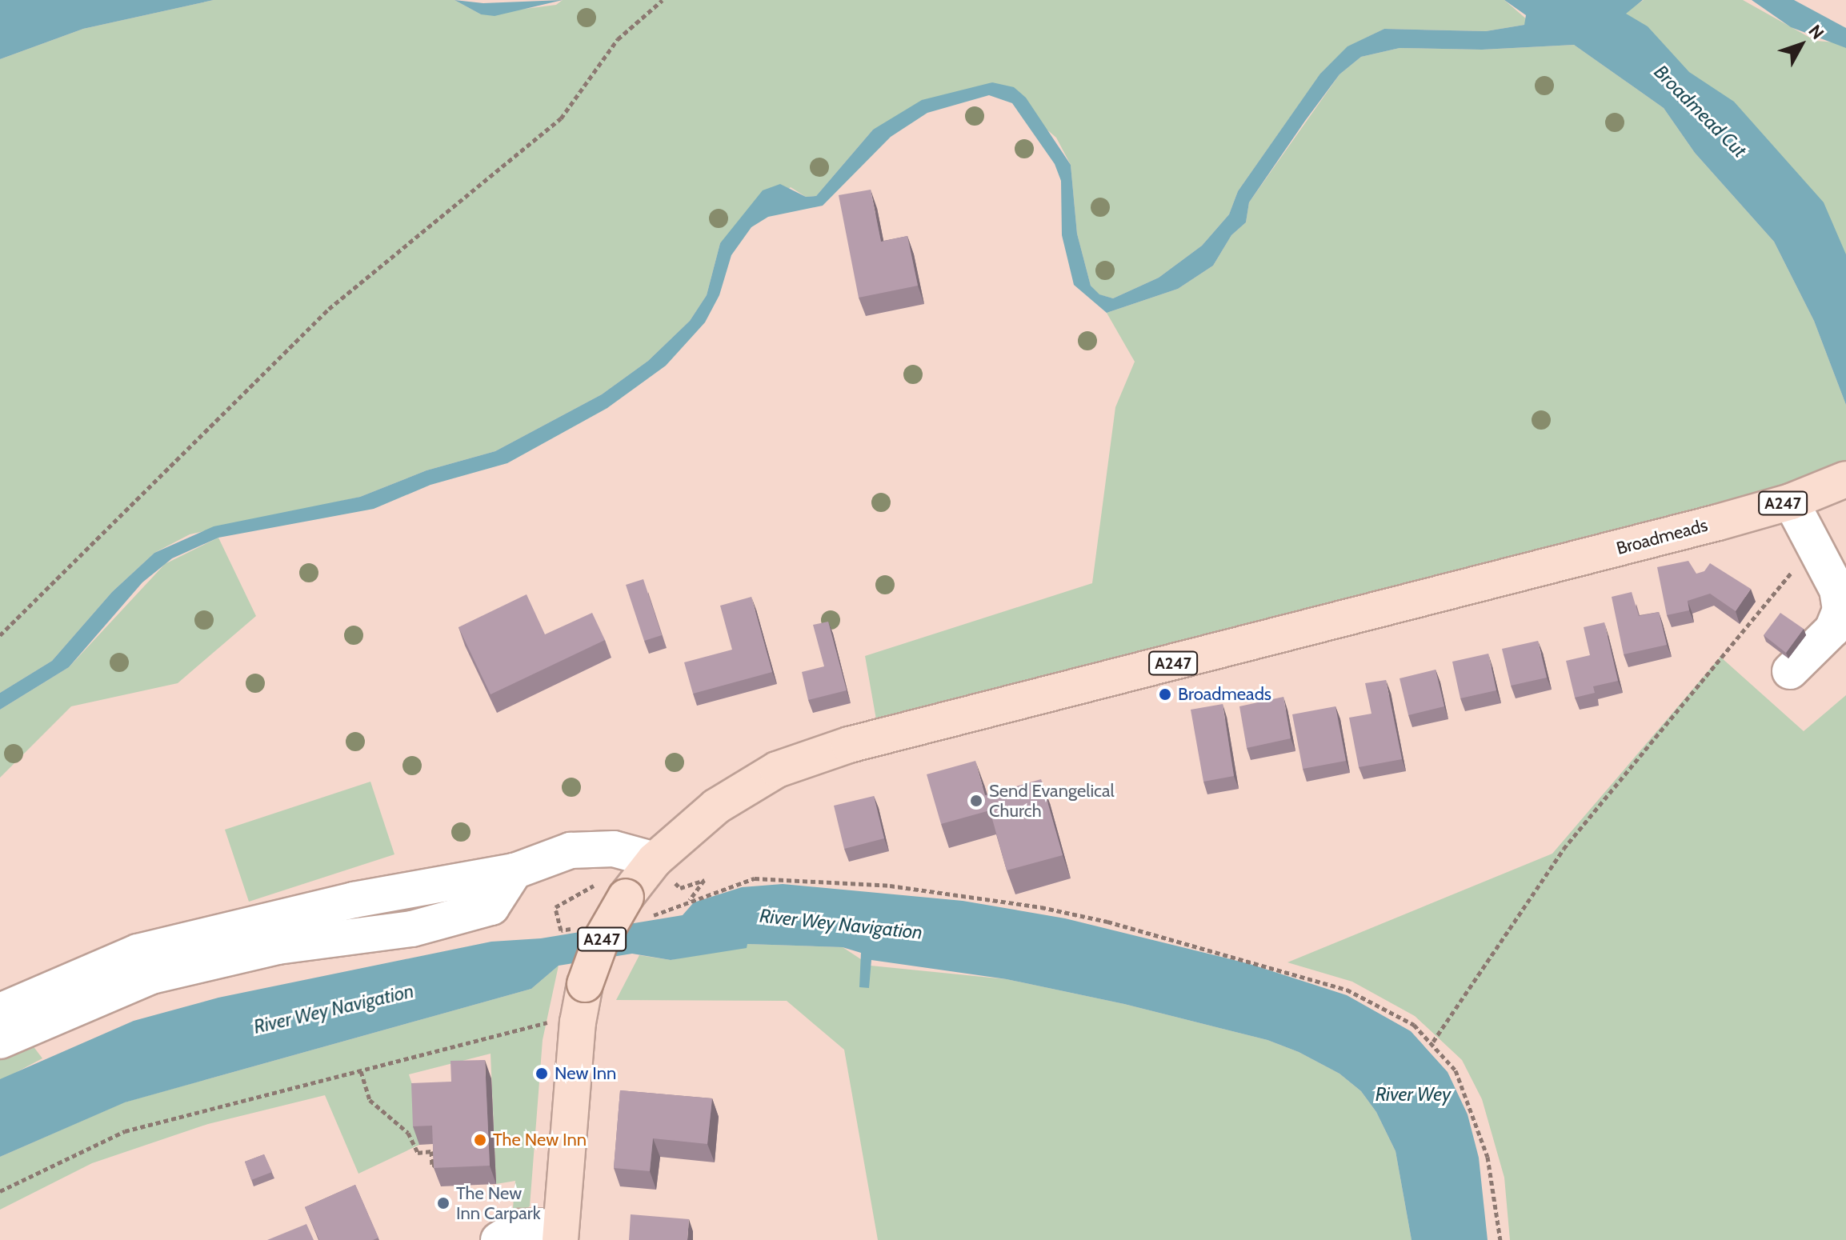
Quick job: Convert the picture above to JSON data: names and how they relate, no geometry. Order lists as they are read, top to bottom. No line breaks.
{"streets":{"main road":["A247","Broadmeads"]},"water":["Broadmead Cut","River Wey Navigation","River Wey"],"places":["Broadmeads","Send Evangelical Church","New Inn","The New Inn","The New Inn Carpark"],"north":"top right"}
